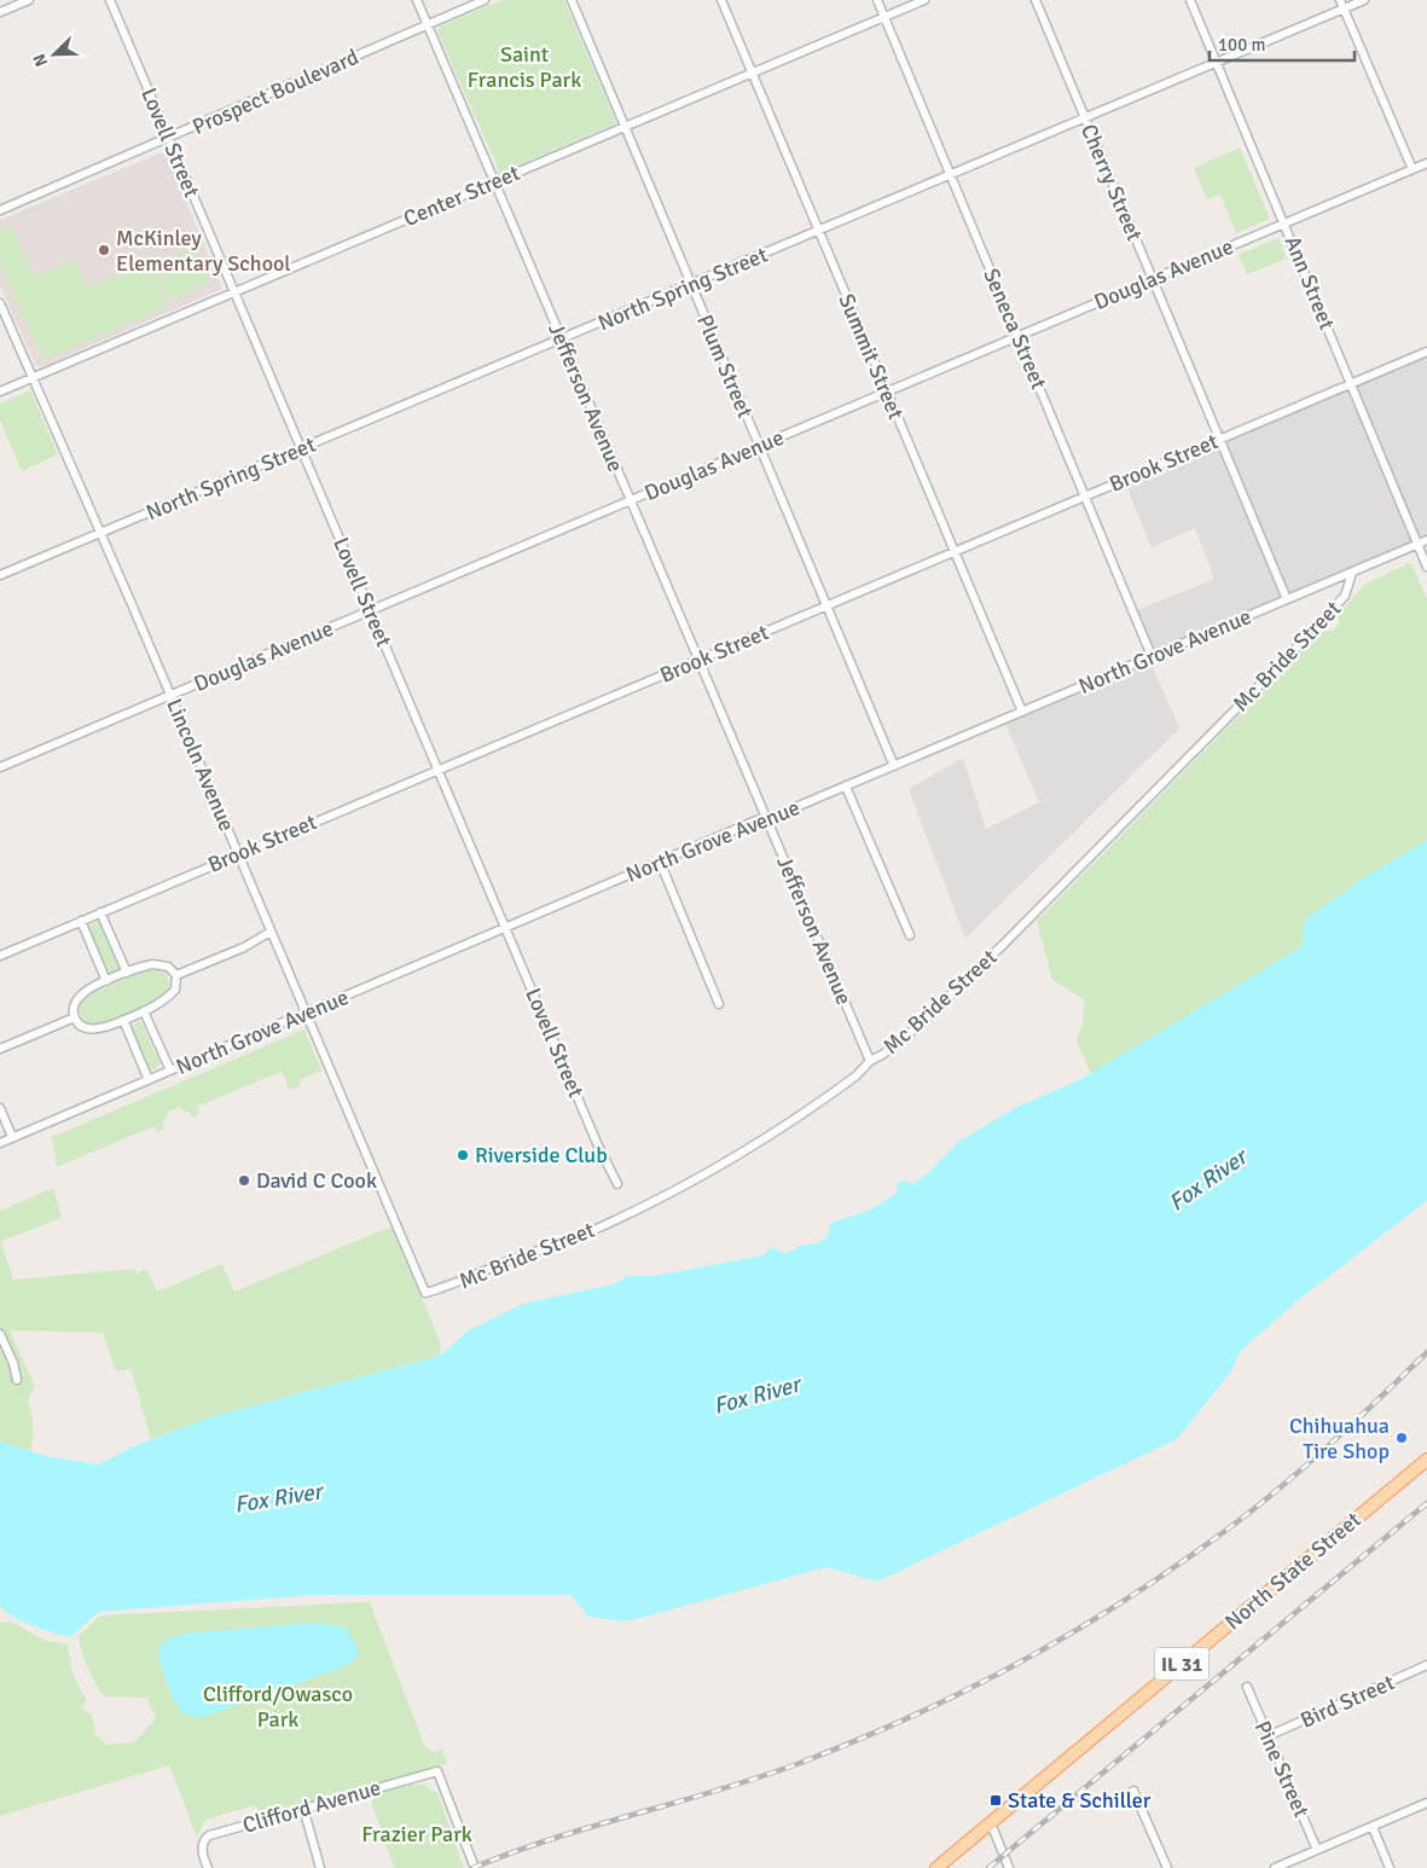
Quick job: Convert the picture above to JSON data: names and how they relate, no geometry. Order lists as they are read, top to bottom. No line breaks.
{"streets":{"main road":["North State Street","IL 31"],"street":["Prospect Boulevard","Lovell Street","Cherry Street","Center Street","Douglas Avenue","Ann Street","North Spring Street","Seneca Street","Summit Street","Plum Street","Jefferson Avenue","Brook Street","North Grove Avenue","Mc Bride Street","Lincoln Avenue","Bird Street","Pine Street","Clifford Avenue"]},"crossings":[["Prospect Boulevard","Lovell Street"],["Prospect Boulevard","Jefferson Avenue"],["Lovell Street","Center Street"],["Lovell Street","Douglas Avenue"],["Lovell Street","North Spring Street"],["Lovell Street","Brook Street"],["Lovell Street","North Grove Avenue"],["Cherry Street","Douglas Avenue"],["Cherry Street","North Spring Street"],["Cherry Street","Brook Street"],["Cherry Street","North Grove Avenue"],["Center Street","Seneca Street"],["Center Street","Summit Street"],["Center Street","Plum Street"],["Center Street","Jefferson Avenue"],["Center Street","Lincoln Avenue"],["Douglas Avenue","Ann Street"],["Douglas Avenue","Seneca Street"],["Douglas Avenue","Summit Street"],["Douglas Avenue","Plum Street"],["Douglas Avenue","Jefferson Avenue"],["Douglas Avenue","Lincoln Avenue"],["Ann Street","North Spring Street"],["Ann Street","Brook Street"],["Ann Street","North Grove Avenue"],["North Spring Street","Seneca Street"],["North Spring Street","Summit Street"],["North Spring Street","Plum Street"],["North Spring Street","Jefferson Avenue"],["North Spring Street","Lincoln Avenue"],["Seneca Street","Brook Street"],["Seneca Street","North Grove Avenue"],["Summit Street","Brook Street"],["Summit Street","North Grove Avenue"],["Plum Street","Brook Street"],["Plum Street","North Grove Avenue"],["Jefferson Avenue","Brook Street"],["Jefferson Avenue","North Grove Avenue"],["Jefferson Avenue","Mc Bride Street"],["Brook Street","Lincoln Avenue"],["North Grove Avenue","Mc Bride Street"],["North Grove Avenue","Lincoln Avenue"],["Mc Bride Street","Lincoln Avenue"],["Bird Street","Pine Street"]],"water":["Fox River"],"parks":["Saint Francis Park","Clifford/Owasco Park","Frazier Park"],"places":{"other":["McKinley Elementary School","Riverside Club","David C Cook","Chihuahua Tire Shop"],"transit":["State & Schiller"]},"scale_bar":"100 m","north":"bottom left"}
